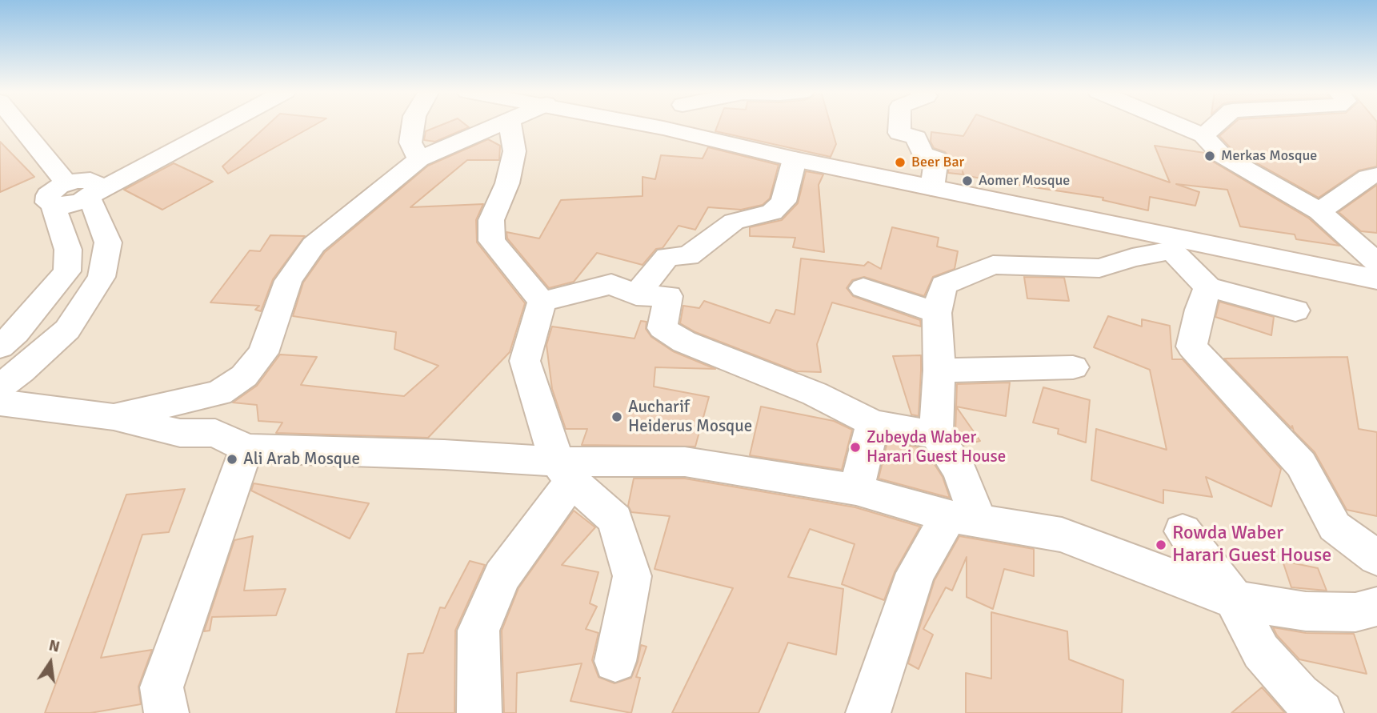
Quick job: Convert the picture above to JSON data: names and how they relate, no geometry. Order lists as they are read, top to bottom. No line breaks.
{"places":["Merkas Mosque","Beer Bar","Aomer Mosque","Aucharif Heiderus Mosque","Zubeyda Waber Harari Guest House","Ali Arab Mosque","Rowda Waber Harari Guest House"],"north":"top"}
